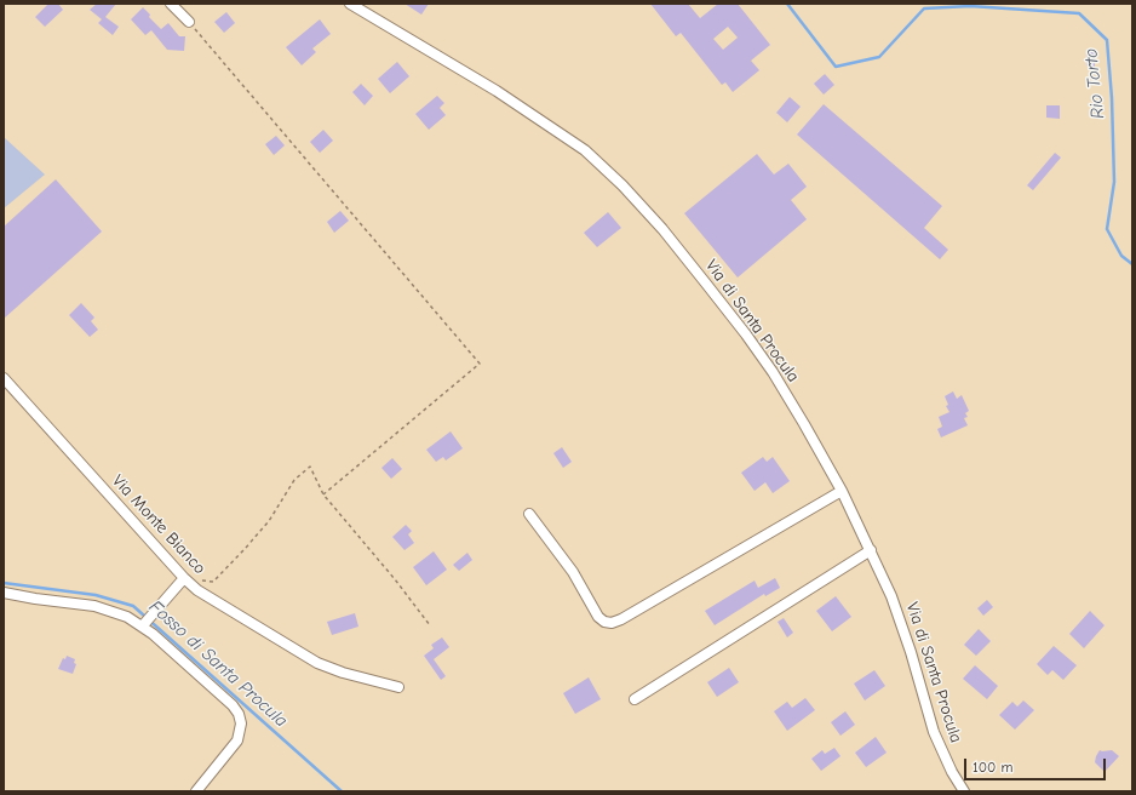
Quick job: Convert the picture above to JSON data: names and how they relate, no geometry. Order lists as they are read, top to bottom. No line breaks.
{"streets":{"street":["Via di Santa Procula","Via Monte Bianco"]},"water":["Rio Torto","Fosso di Santa Procula"],"scale_bar":"100 m"}
